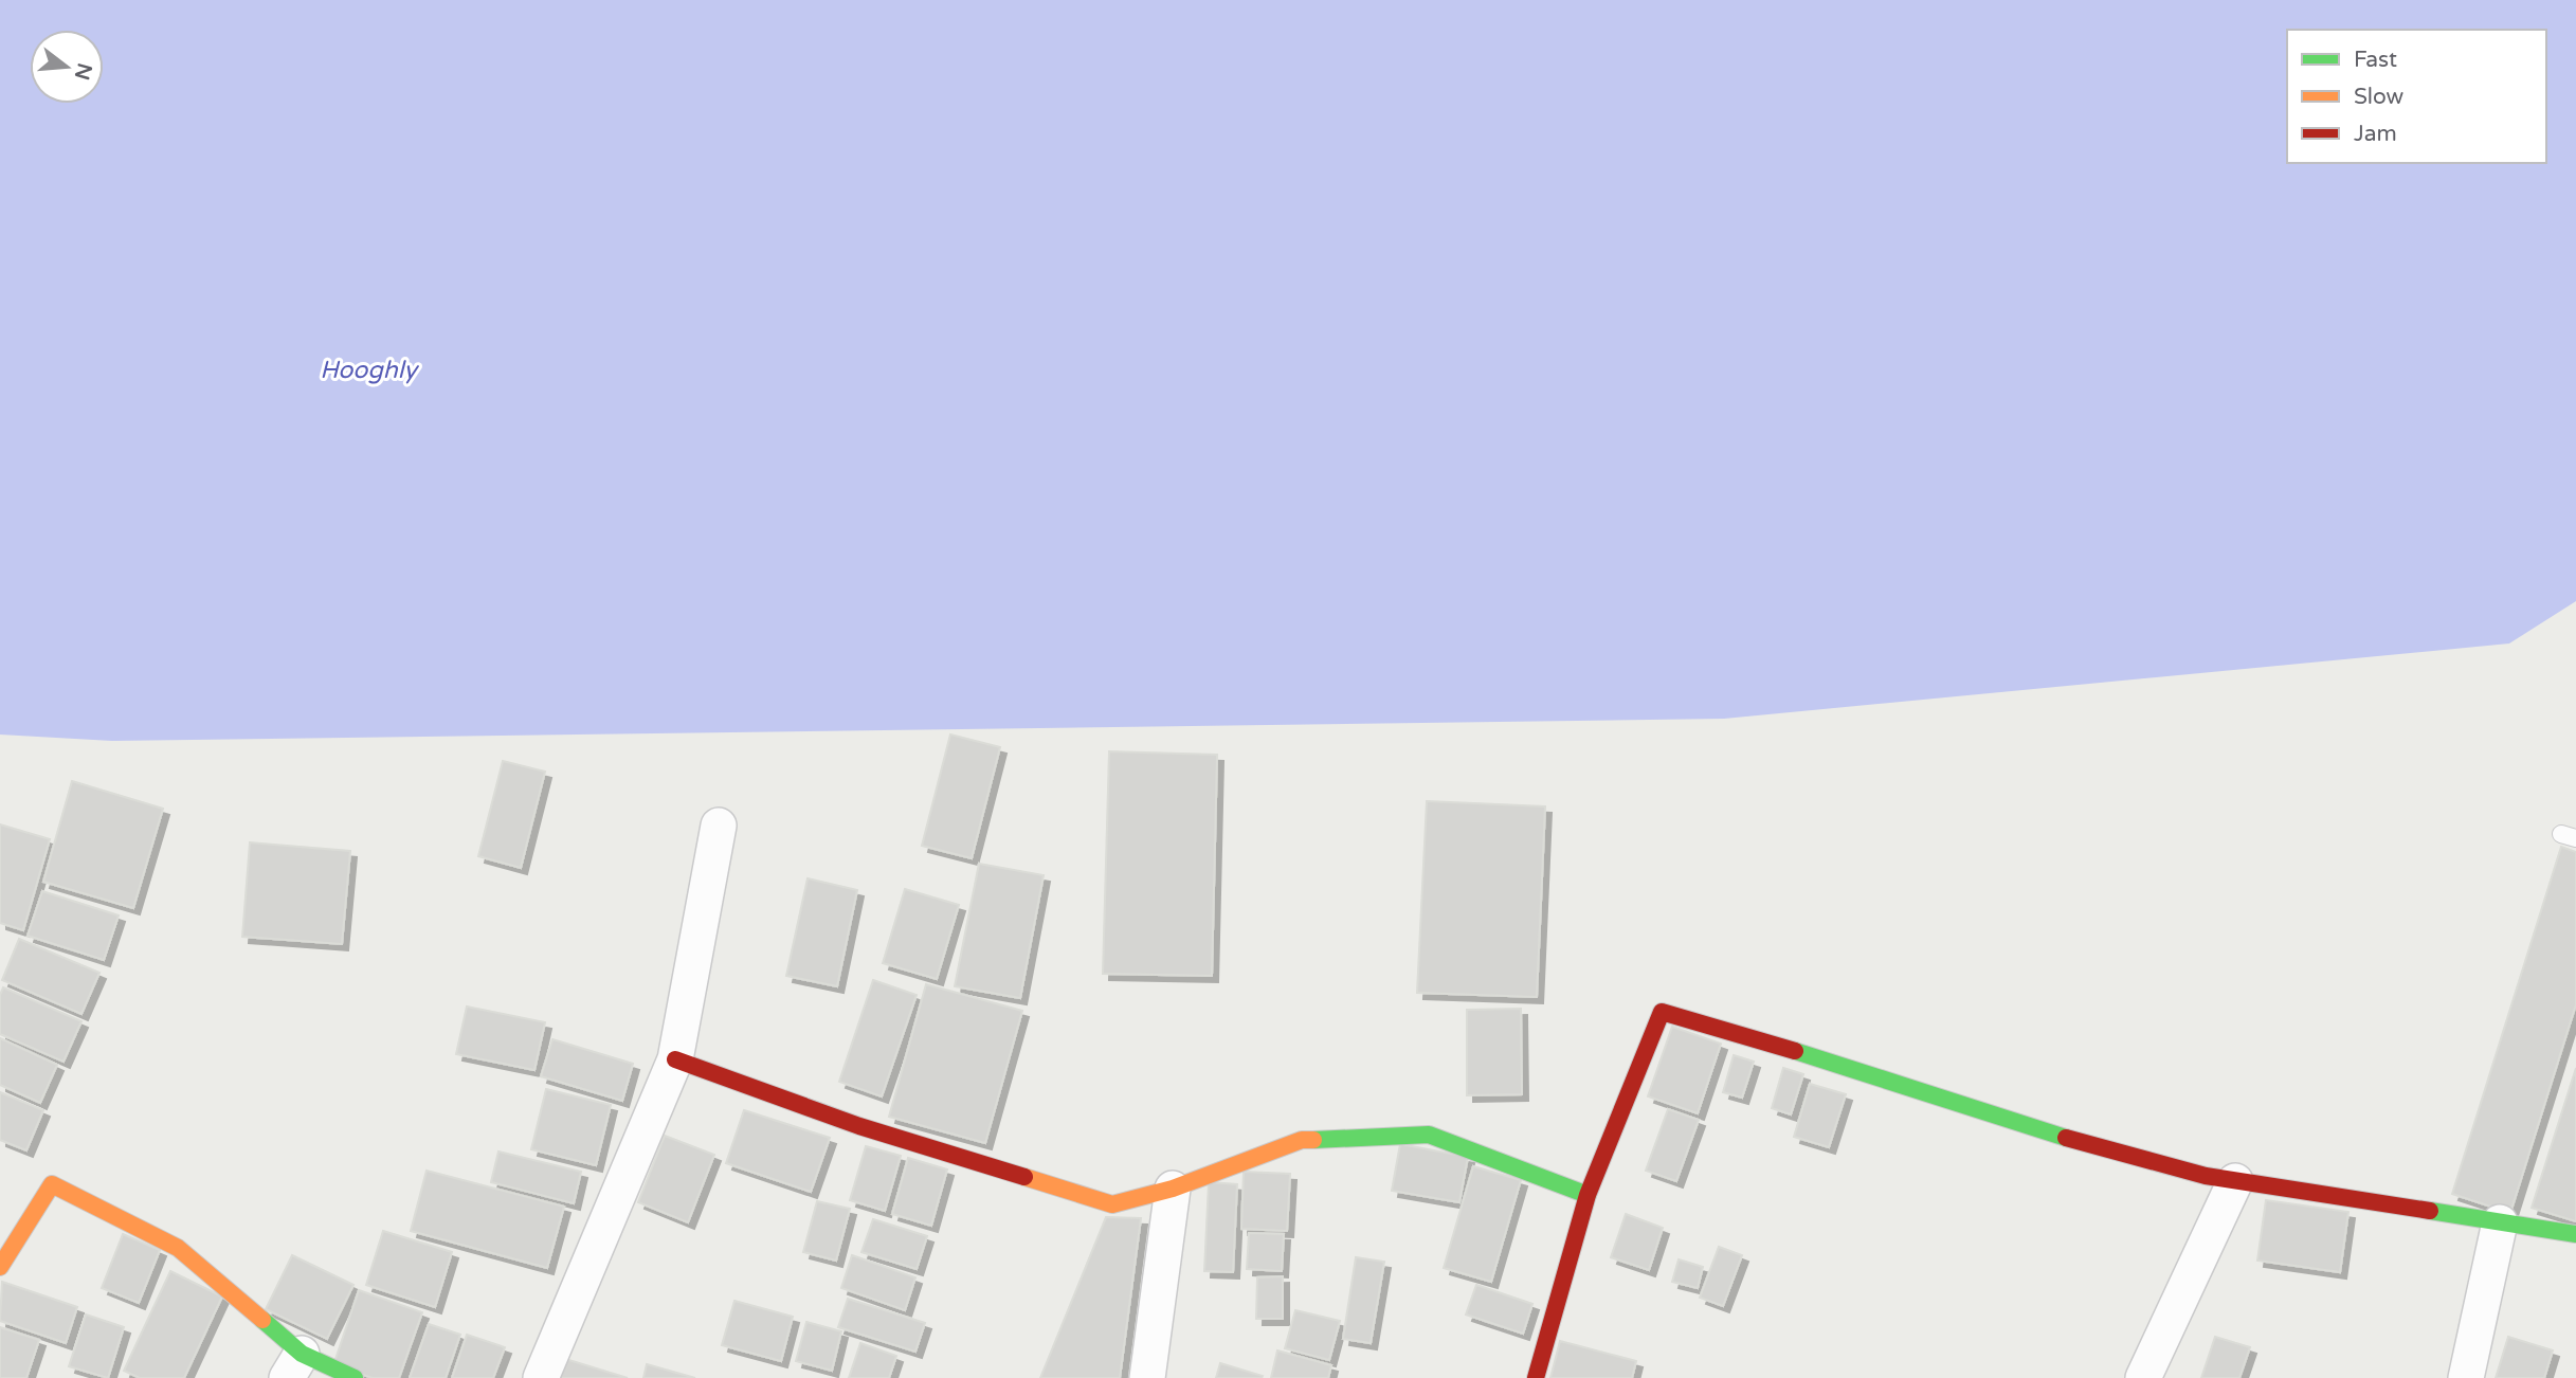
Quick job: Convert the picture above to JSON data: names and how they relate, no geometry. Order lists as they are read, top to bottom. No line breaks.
{"water":["Hooghly"],"legend":["Fast","Slow","Jam"],"north":"right"}
